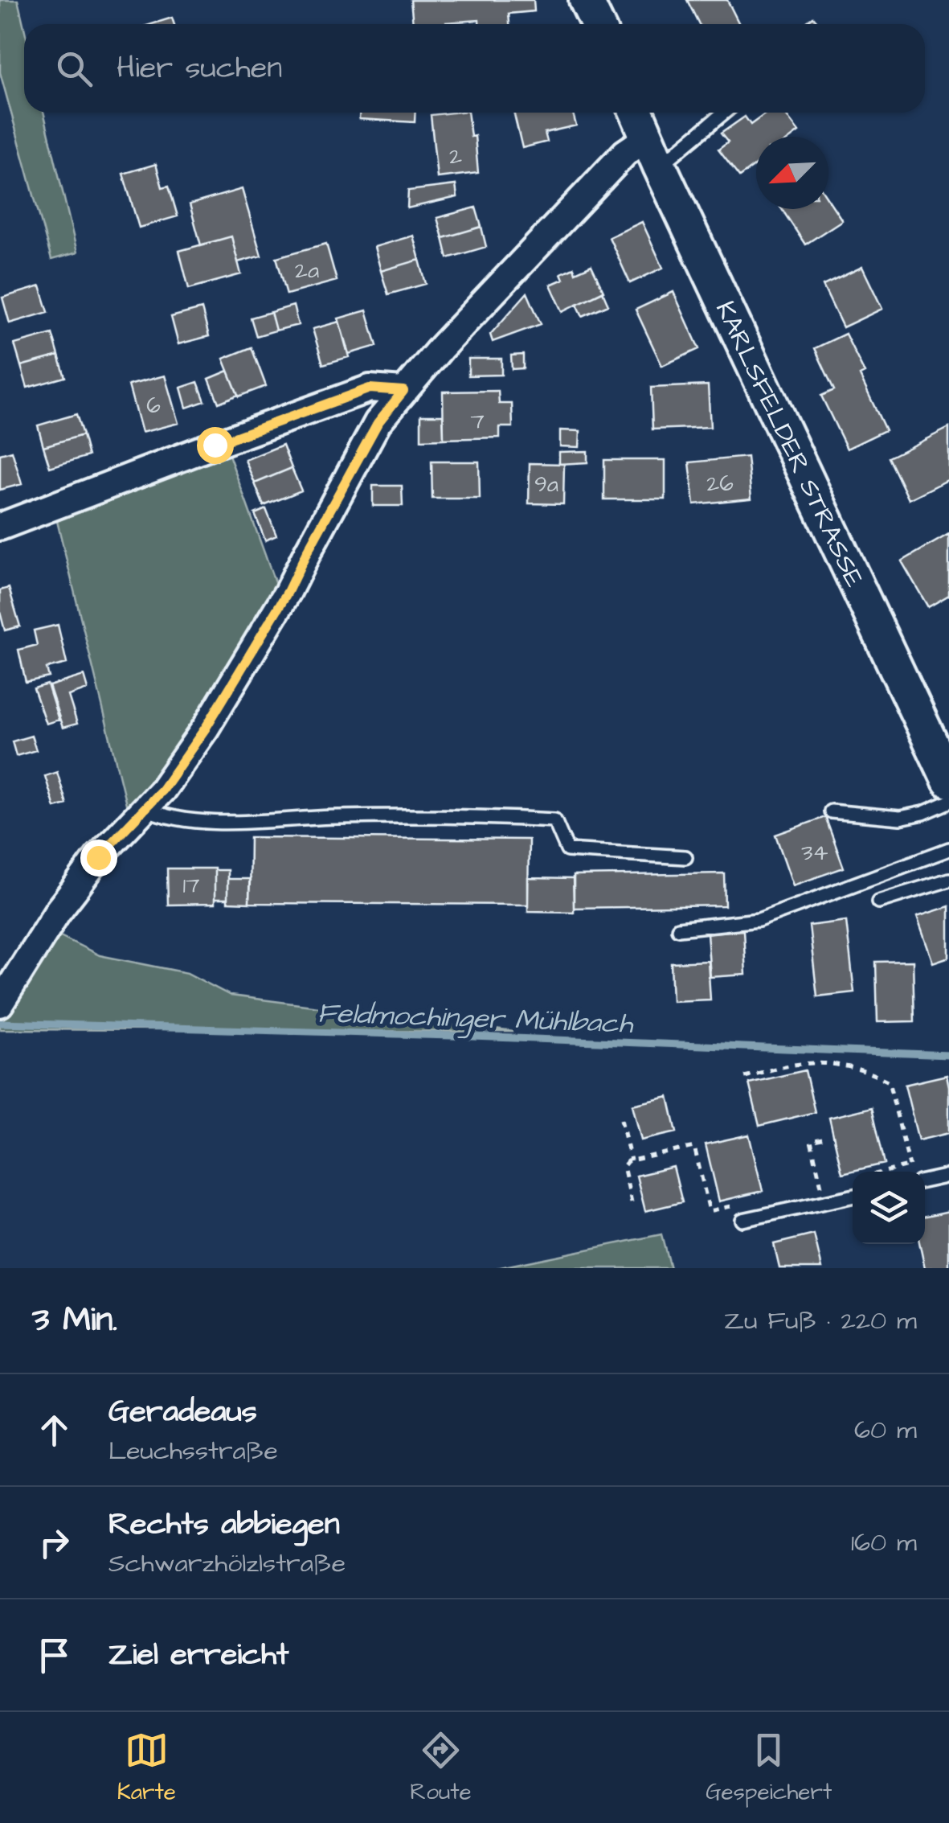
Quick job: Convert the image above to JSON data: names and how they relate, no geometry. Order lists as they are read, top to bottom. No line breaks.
{"streets":{"street":["KARLSFELDER STRASSE"]},"water":["Feldmochinger Mühlbach"],"house_numbers":["2","2a","6","7","26","9a","34","17"],"north":"bottom left","page":{"search":"Hier suchen","heading":["3 Min.","Zu Fuß · 220 m"],"list":[["Geradeaus","Leuchsstraße","60 m"],["Rechts abbiegen","Schwarzhölzlstraße","160 m"],"Ziel erreicht"],"nav":["Karte","Route","Gespeichert"]}}
